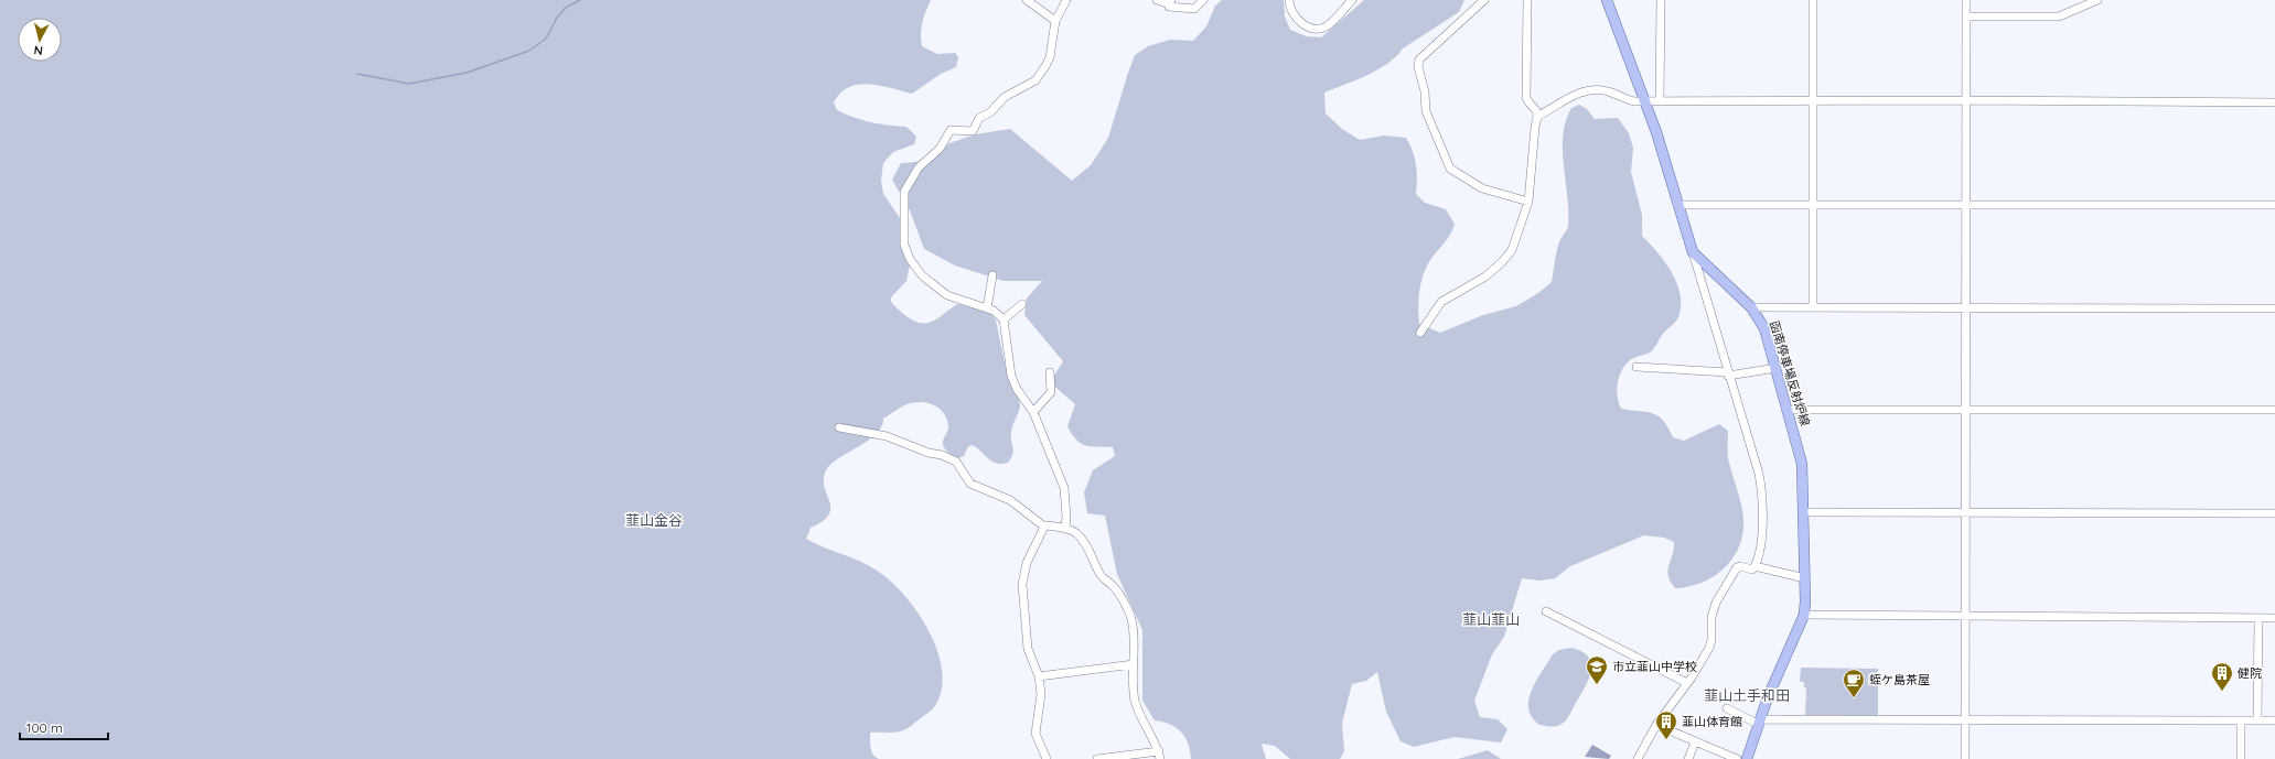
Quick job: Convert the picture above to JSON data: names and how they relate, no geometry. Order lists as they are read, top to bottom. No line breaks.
{"streets":{"main road":["函南停車場反射炉線"]},"districts":["韮山金谷","韮山韮山","韮山土手和田"],"places":{"school or university":["市立韮山中学校"],"building":["健院","韮山体育館"],"cafe":["蛭ケ島茶屋"]},"scale_bar":"100 m","north":"bottom"}
